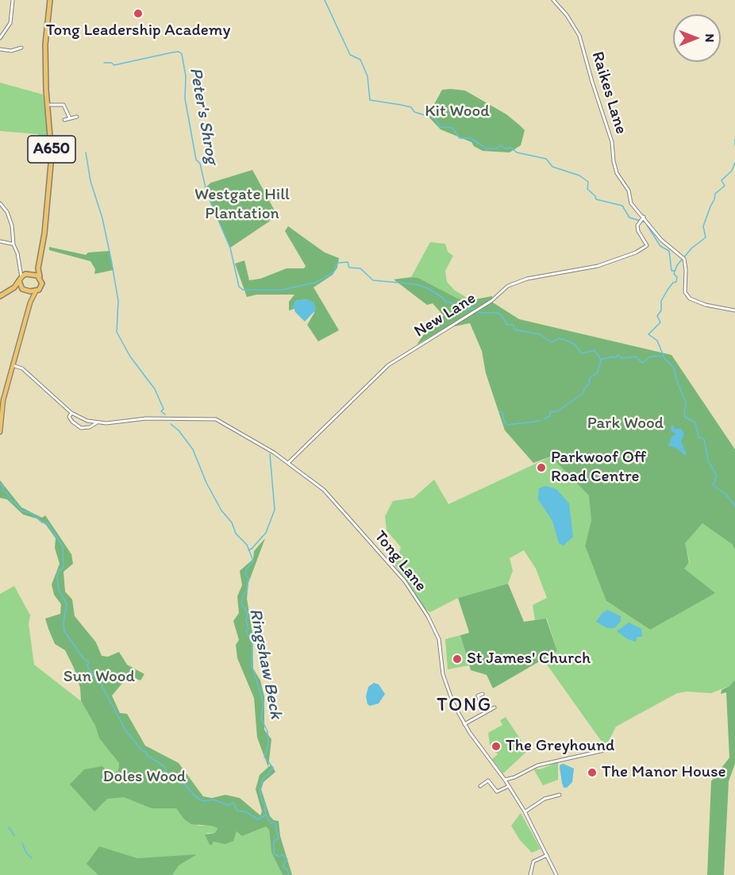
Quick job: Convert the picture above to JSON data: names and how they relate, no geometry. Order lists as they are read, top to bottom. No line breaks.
{"streets":{"highway":["A650"],"street":["Raikes Lane","New Lane","Tong Lane"]},"crossings":[["Raikes Lane","New Lane"],["New Lane","Tong Lane"]],"districts":["TONG"],"water":["Peter's Shrog","Ringshaw Beck"],"parks":["Kit Wood","Westgate Hill Plantation","Park Wood","Sun Wood","Doles Wood"],"places":["Tong Leadership Academy","Parkwoof Off Road Centre","St James' Church","The Greyhound","The Manor House"],"north":"right"}
